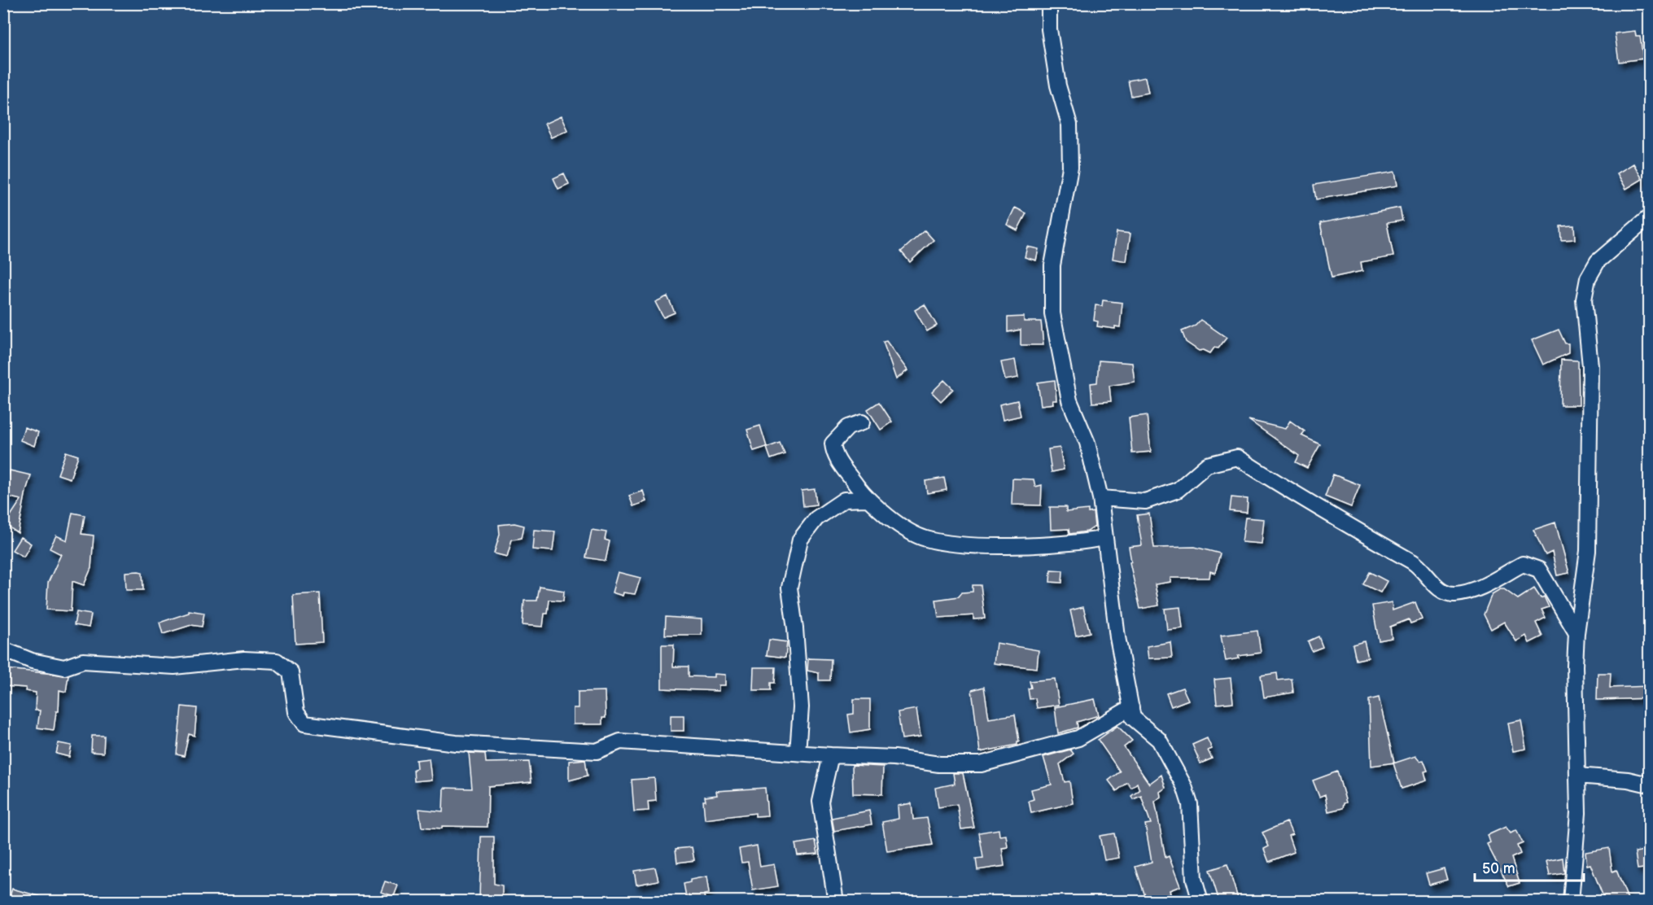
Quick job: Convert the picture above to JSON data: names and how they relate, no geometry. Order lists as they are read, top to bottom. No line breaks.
{"scale_bar":"50 m"}
